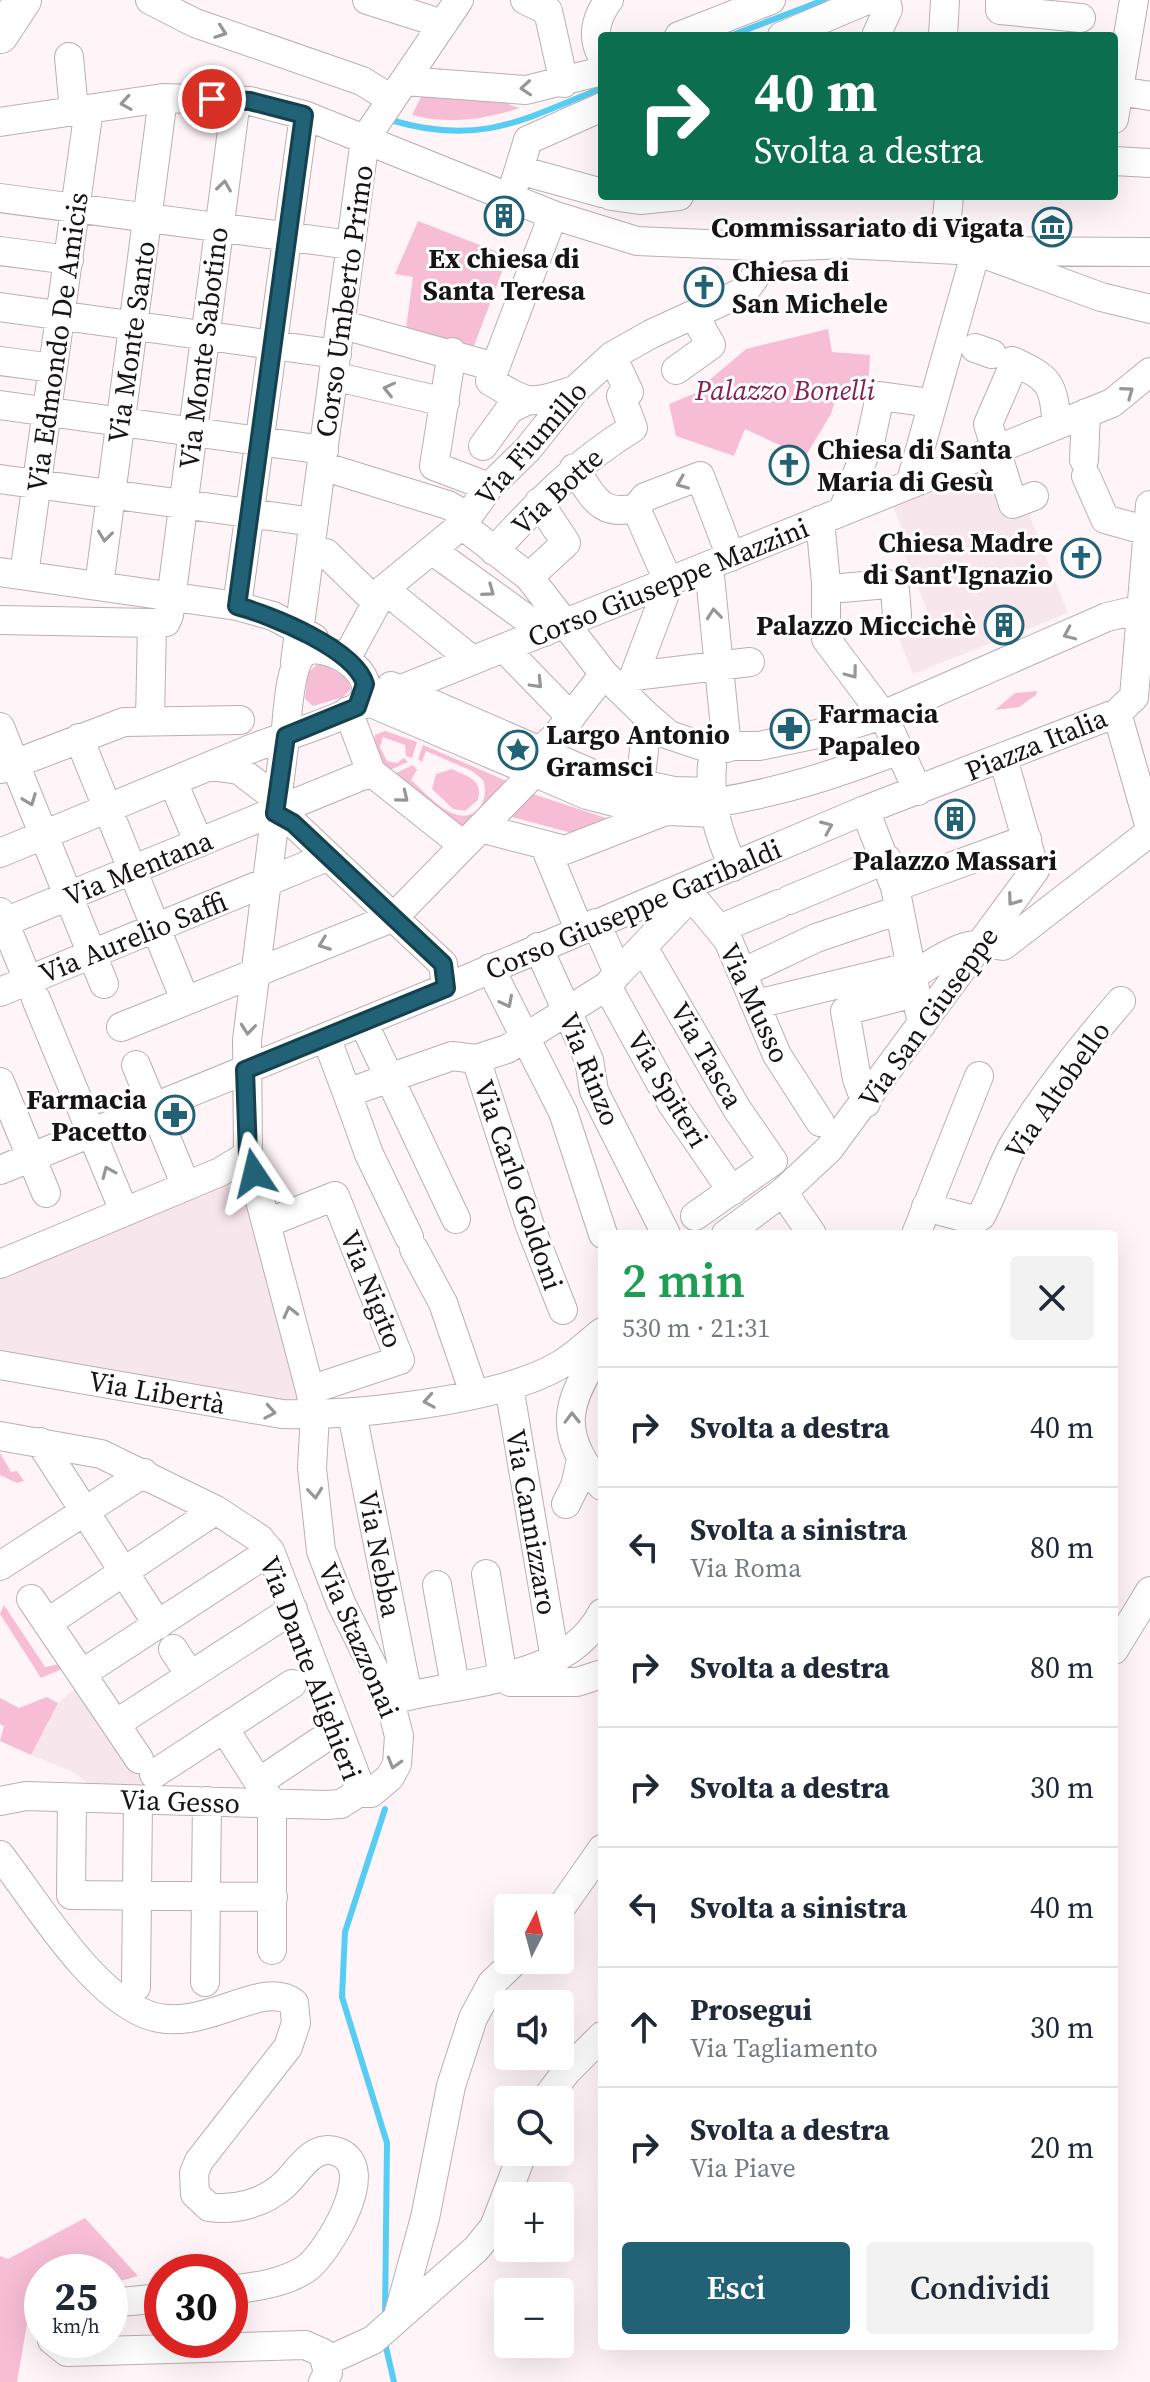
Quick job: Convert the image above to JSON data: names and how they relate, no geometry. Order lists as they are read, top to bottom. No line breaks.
{"streets":{"street":["Corso Umberto Primo","Via Edmondo De Amicis","Via Monte Santo","Via Monte Sabotino","Via Fiumillo","Via Botte","Corso Giuseppe Mazzini","Piazza Italia","Via Mentana","Corso Giuseppe Garibaldi","Via Aurelio Saffi","Via Musso","Via San Giuseppe","Via Tasca","Via Rinzo","Via Spiteri","Via Altobello","Via Carlo Goldoni","Via Nigito","Via Libertà","Via Cannizzaro","Via Nebba","Via Stazzonai","Via Dante Alighieri","Via Gesso"]},"crossings":[["Corso Umberto Primo","Via Fiumillo"],["Corso Umberto Primo","Corso Giuseppe Mazzini"],["Corso Umberto Primo","Via Mentana"],["Via Fiumillo","Via Botte"],["Via Fiumillo","Corso Giuseppe Mazzini"],["Piazza Italia","Corso Giuseppe Garibaldi"],["Piazza Italia","Via San Giuseppe"],["Corso Giuseppe Garibaldi","Via Musso"],["Corso Giuseppe Garibaldi","Via Rinzo"],["Corso Giuseppe Garibaldi","Via Spiteri"],["Corso Giuseppe Garibaldi","Via Stazzonai"],["Via Tasca","Via Spiteri"],["Via Nigito","Via Libertà"],["Via Nigito","Via Stazzonai"],["Via Libertà","Via Stazzonai"],["Via Nebba","Via Stazzonai"],["Via Stazzonai","Via Dante Alighieri"],["Via Stazzonai","Via Gesso"],["Via Dante Alighieri","Via Gesso"]],"one_way":["Via Libertà"],"parks":["Palazzo Bonelli"],"places":{"building":["Ex chiesa di Santa Teresa","Palazzo Miccichè","Palazzo Massari"],"museum":["Commissariato di Vigata"],"church":["Chiesa di San Michele","Chiesa di Santa Maria di Gesù","Chiesa Madre di Sant'Ignazio"],"pharmacy":["Farmacia Papaleo","Farmacia Pacetto"],"place":["Largo Antonio Gramsci"]},"north":"top","page":{"turn":["40 m","Svolta a destra"],"heading":["2 min","530 m · 21:31"],"list":[{"name":"Svolta a destra","value":"40 m"},{"name":"Svolta a sinistra","note":"Via Roma","value":"80 m"},{"name":"Svolta a destra","value":"80 m"},{"name":"Svolta a destra","value":"30 m"},{"name":"Svolta a sinistra","value":"40 m"},{"name":"Prosegui","note":"Via Tagliamento","value":"30 m"},{"name":"Svolta a destra","note":"Via Piave","value":"20 m"}],"map_buttons":["+","−"],"buttons":["Esci","Condividi"],"speed":"25 km/h","limit":"30"}}
